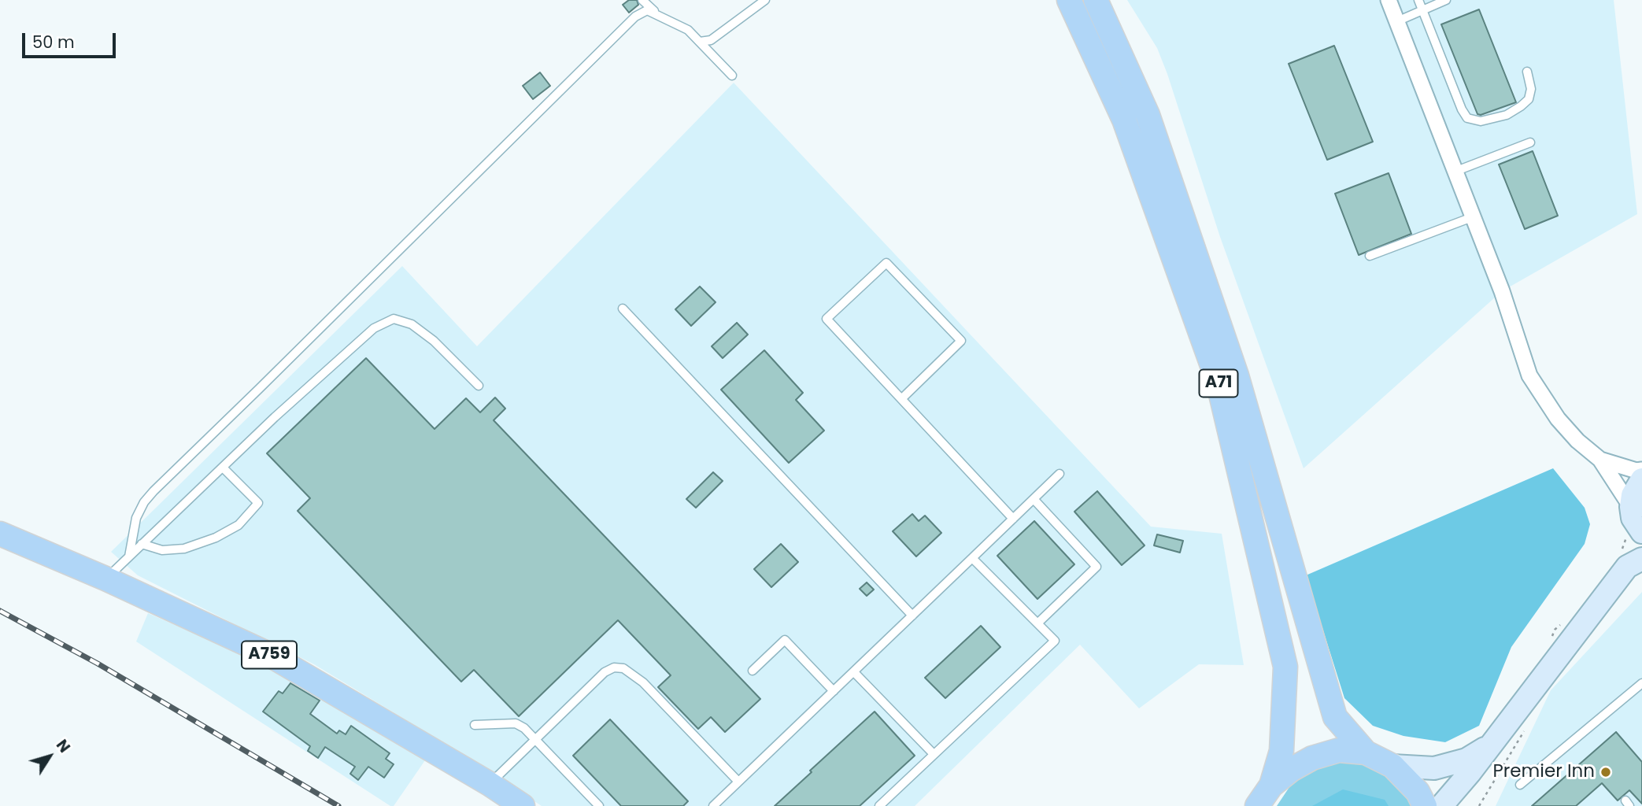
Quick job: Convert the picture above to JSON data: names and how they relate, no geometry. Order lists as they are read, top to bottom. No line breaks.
{"streets":{"main road":["A71","A759"]},"places":["Premier Inn"],"scale_bar":"50 m","north":"top right"}
